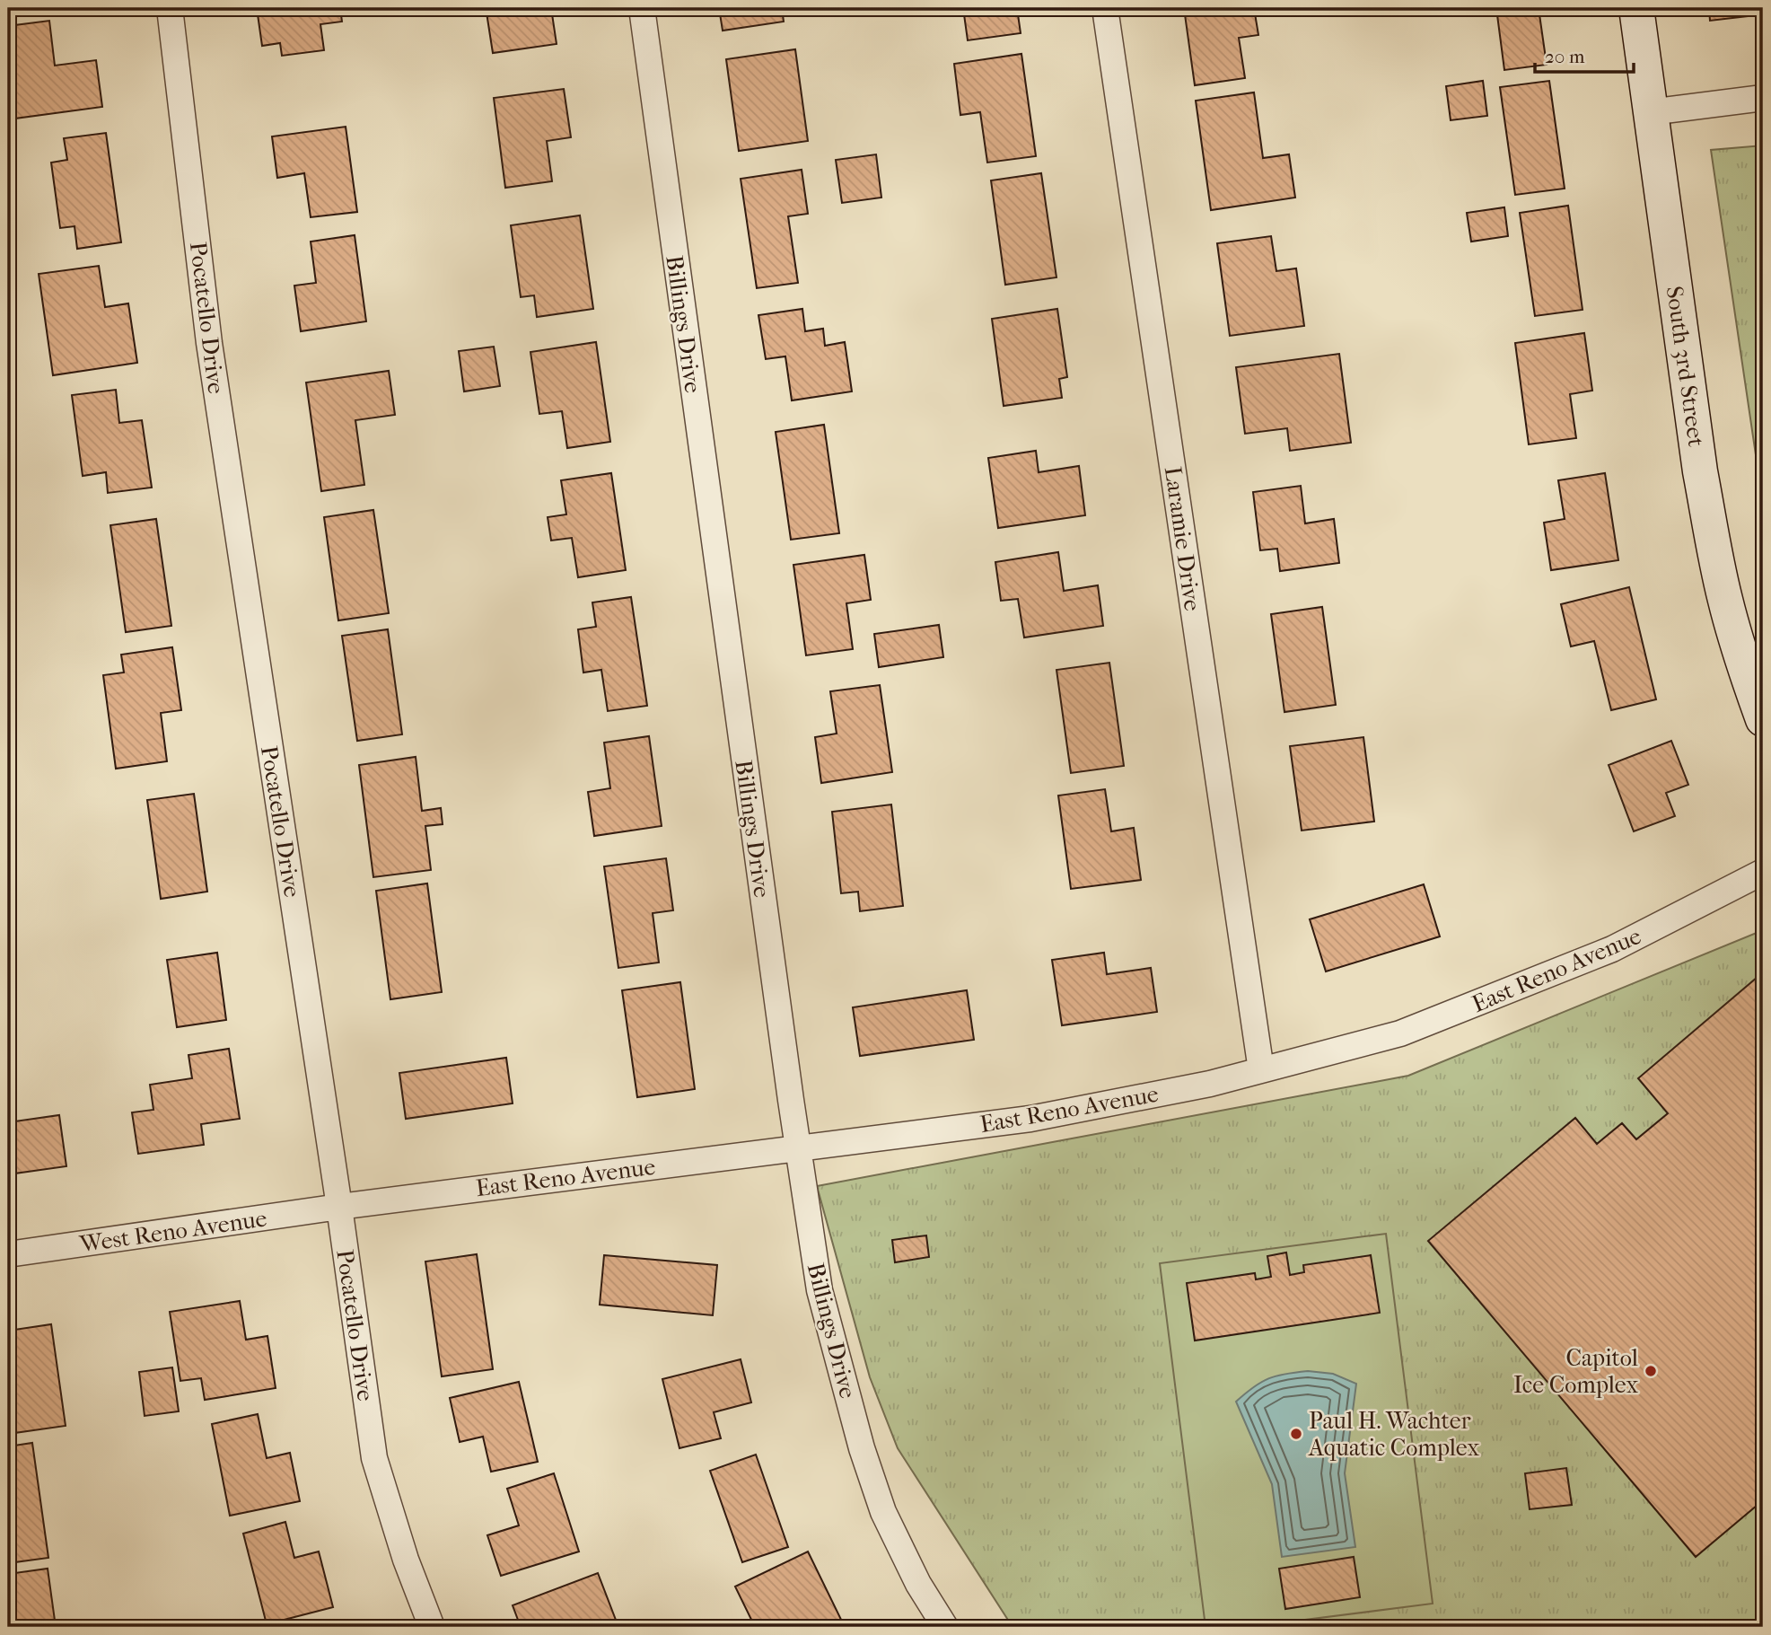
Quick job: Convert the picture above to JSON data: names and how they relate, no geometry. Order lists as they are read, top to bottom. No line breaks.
{"streets":{"street":["Pocatello Drive","Billings Drive","South 3rd Street","Laramie Drive","East Reno Avenue","West Reno Avenue"]},"crossings":[["Pocatello Drive","East Reno Avenue"],["Pocatello Drive","West Reno Avenue"],["Billings Drive","East Reno Avenue"],["Laramie Drive","East Reno Avenue"],["East Reno Avenue","West Reno Avenue"]],"places":["Capitol Ice Complex","Paul H. Wachter Aquatic Complex"],"scale_bar":"20 m"}
